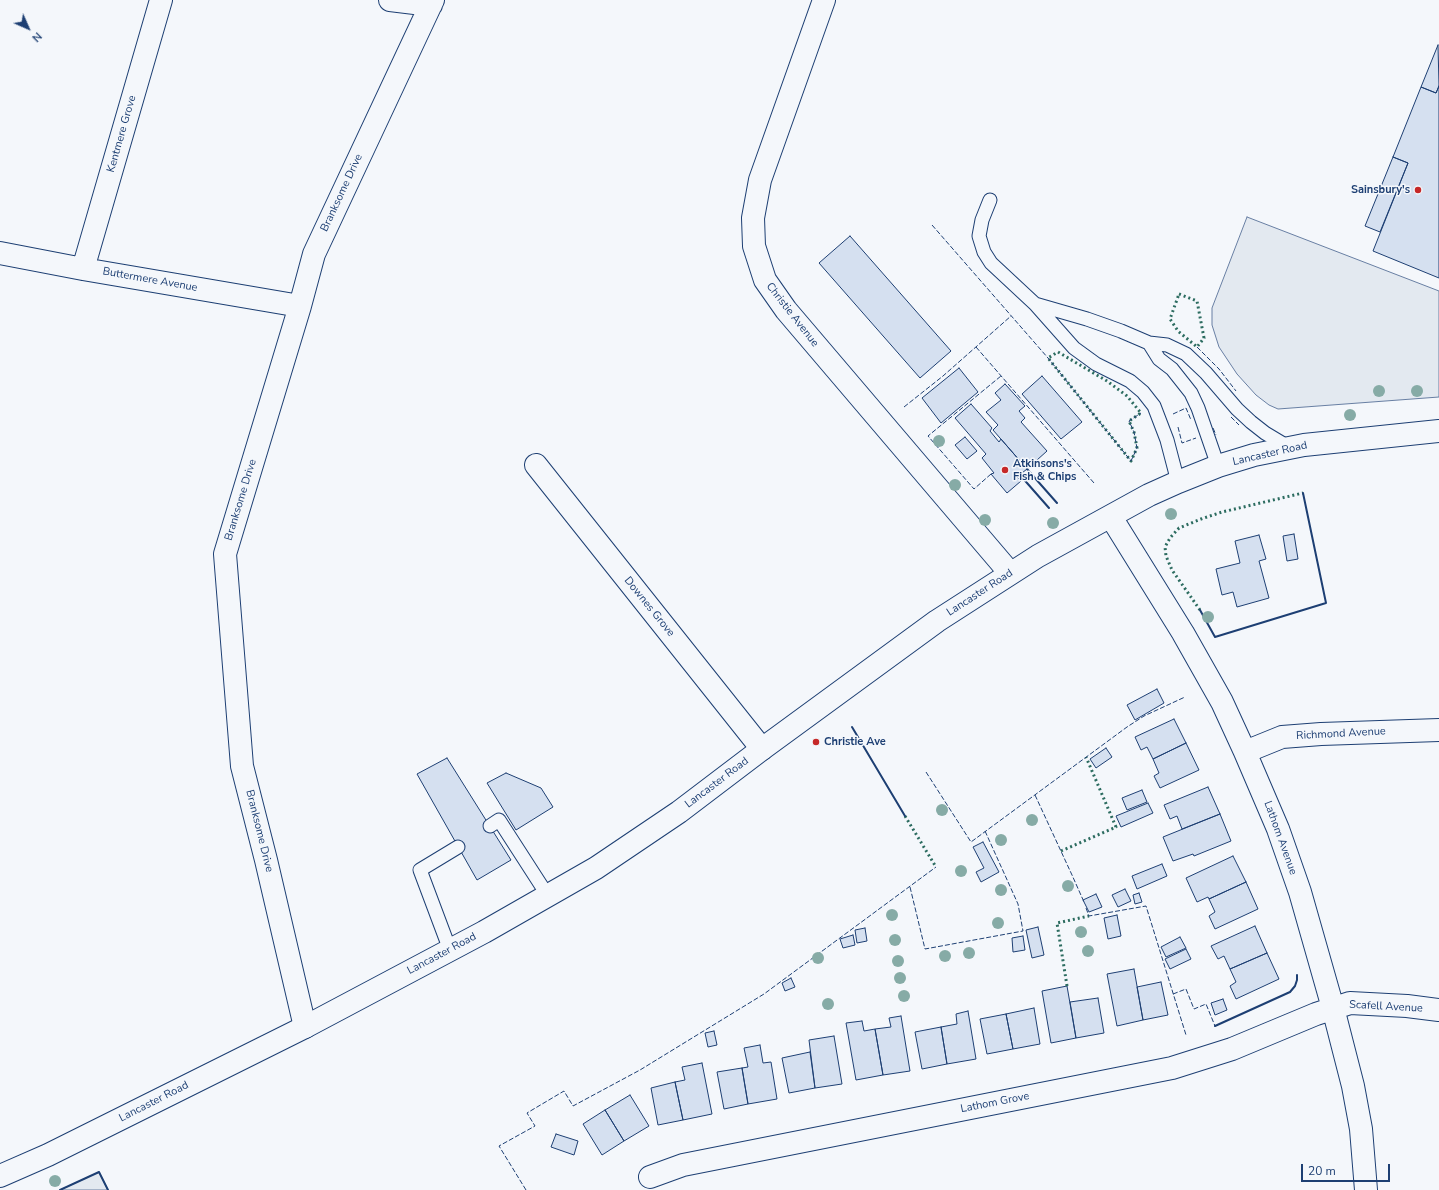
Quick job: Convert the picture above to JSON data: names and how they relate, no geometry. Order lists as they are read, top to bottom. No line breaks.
{"streets":{"street":["Kentmere Grove","Branksome Drive","Buttermere Avenue","Christie Avenue","Lancaster Road","Downes Grove","Richmond Avenue","Lathom Avenue","Scafell Avenue","Lathom Grove"]},"crossings":[["Kentmere Grove","Buttermere Avenue"],["Branksome Drive","Buttermere Avenue"],["Branksome Drive","Lancaster Road"],["Christie Avenue","Lancaster Road"],["Lancaster Road","Downes Grove"],["Lancaster Road","Lathom Avenue"],["Richmond Avenue","Lathom Avenue"],["Lathom Avenue","Scafell Avenue"],["Lathom Avenue","Lathom Grove"],["Scafell Avenue","Lathom Grove"]],"places":["Sainsbury's","Atkinsons's Fish & Chips","Christie Ave"],"scale_bar":"20 m","north":"bottom right"}
